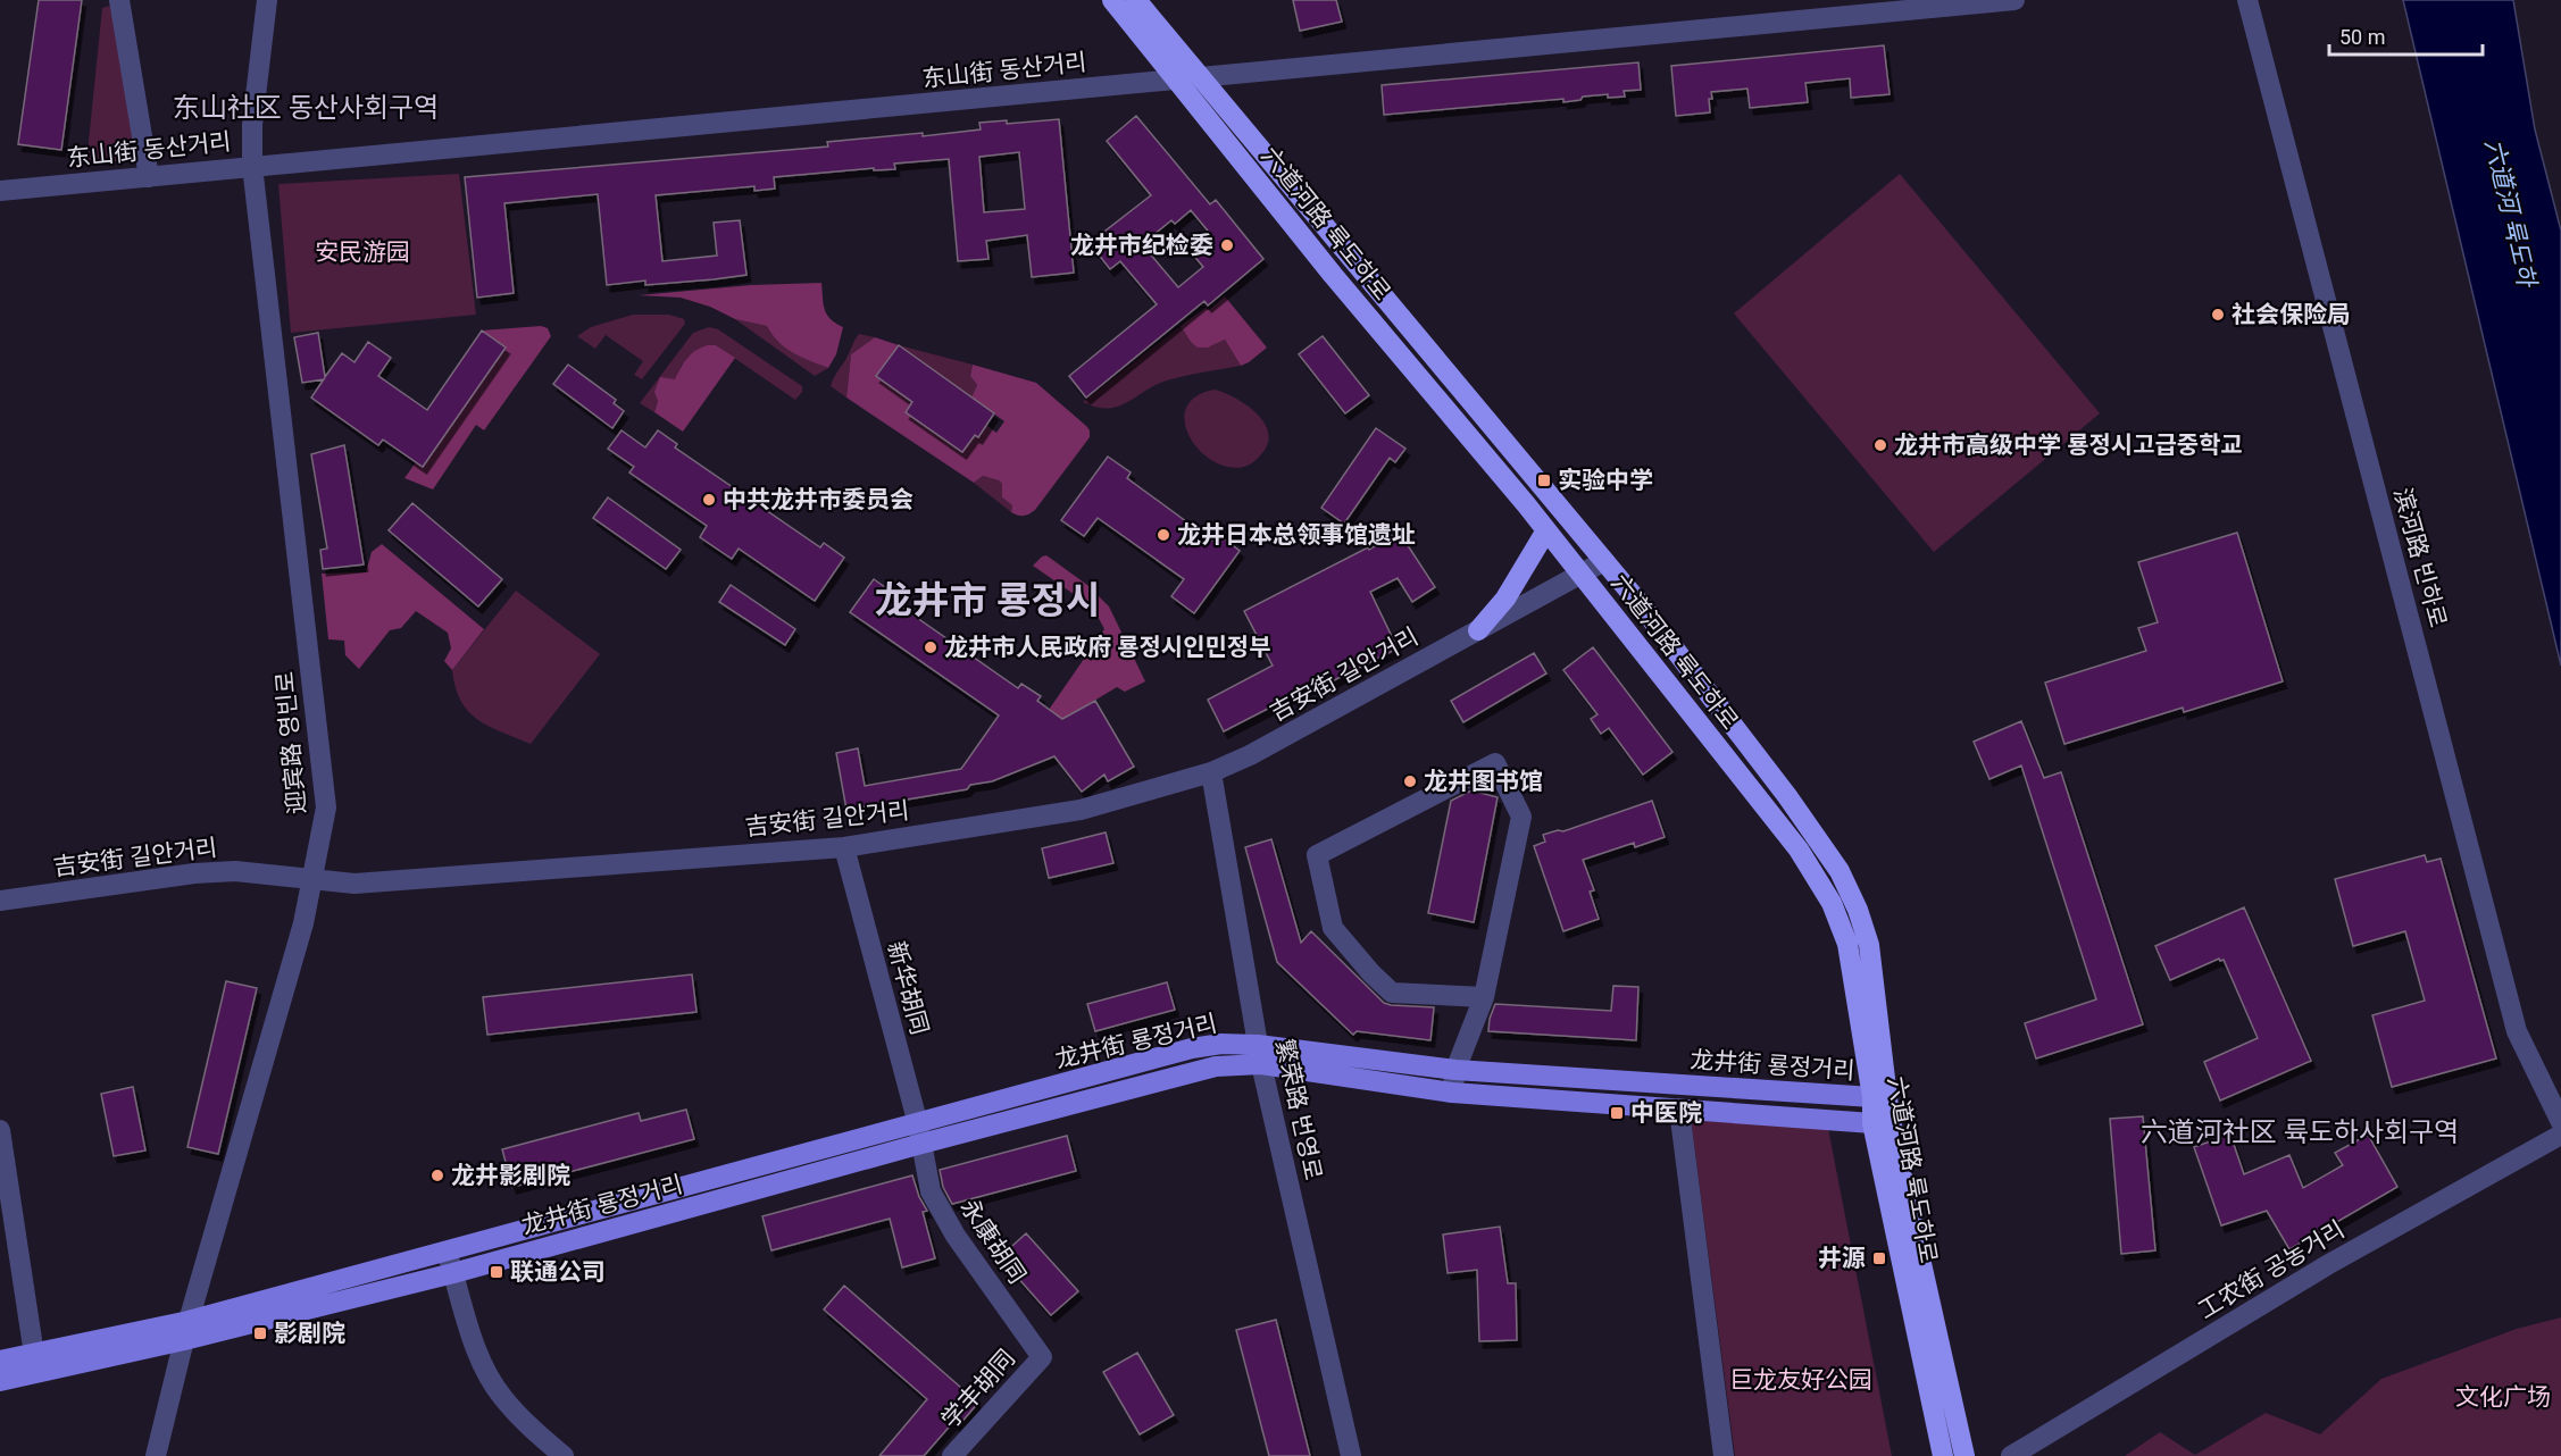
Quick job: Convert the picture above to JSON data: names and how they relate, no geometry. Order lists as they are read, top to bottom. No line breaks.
{"streets":{"highway":["六道河路 륙도하로"],"main road":["龙井街 룡정거리"],"street":["东山街 동산거리","滨河路 빈하로","吉安街 길안거리","迎宾路 영빈로","新华胡同","繁荣路 번영로","永康胡同","工农街 공농거리","学丰胡同"]},"crossings":[["东山街 동산거리","六道河路 륙도하로"],["东山街 동산거리","迎宾路 영빈로"],["六道河路 륙도하로","吉安街 길안거리"],["六道河路 륙도하로","龙井街 룡정거리"],["吉安街 길안거리","迎宾路 영빈로"],["吉安街 길안거리","新华胡同"],["吉安街 길안거리","繁荣路 번영로"],["迎宾路 영빈로","龙井街 룡정거리"],["新华胡同","龙井街 룡정거리"],["新华胡同","永康胡同"],["龙井街 룡정거리","繁荣路 번영로"],["龙井街 룡정거리","永康胡同"],["永康胡同","学丰胡同"]],"districts":["东山社区 동산사회구역","龙井市 룡정시","六道河社区 륙도하사회구역"],"water":["六道河 륙도하"],"parks":["安民游园","巨龙友好公园","文化广场"],"places":{"other":["龙井市纪检委","社会保险局","龙井市高级中学 룡정시고급중학교","中共龙井市委员会","龙井日本总领事馆遗址","龙井市人民政府 룡정시인민정부","龙井图书馆","龙井影剧院"],"transit":["实验中学","中医院","井源","联通公司","影剧院"]},"scale_bar":"50 m"}
